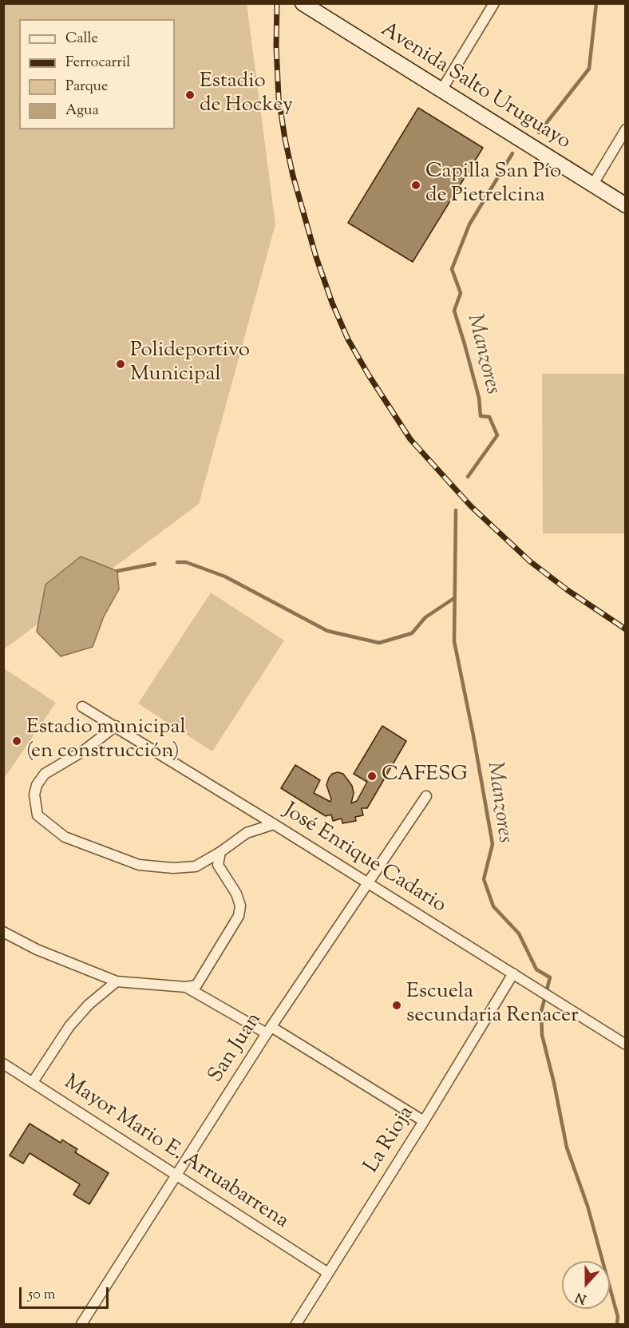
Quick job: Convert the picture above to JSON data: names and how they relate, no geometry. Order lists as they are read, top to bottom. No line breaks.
{"streets":{"main road":["Avenida Salto Uruguayo"],"street":["José Enrique Cadario","San Juan","La Rioja","Mayor Mario E. Arruabarrena"]},"crossings":[["José Enrique Cadario","San Juan"],["José Enrique Cadario","La Rioja"],["San Juan","Mayor Mario E. Arruabarrena"],["La Rioja","Mayor Mario E. Arruabarrena"]],"water":["Manzores"],"places":["Estadio de Hockey","Capilla San Pío de Pietrelcina","Polideportivo Municipal","Estadio municipal (en construcción)","CAFESG","Escuela secundaria Renacer"],"legend":["Calle","Ferrocarril","Parque","Agua"],"scale_bar":"50 m","north":"bottom"}
